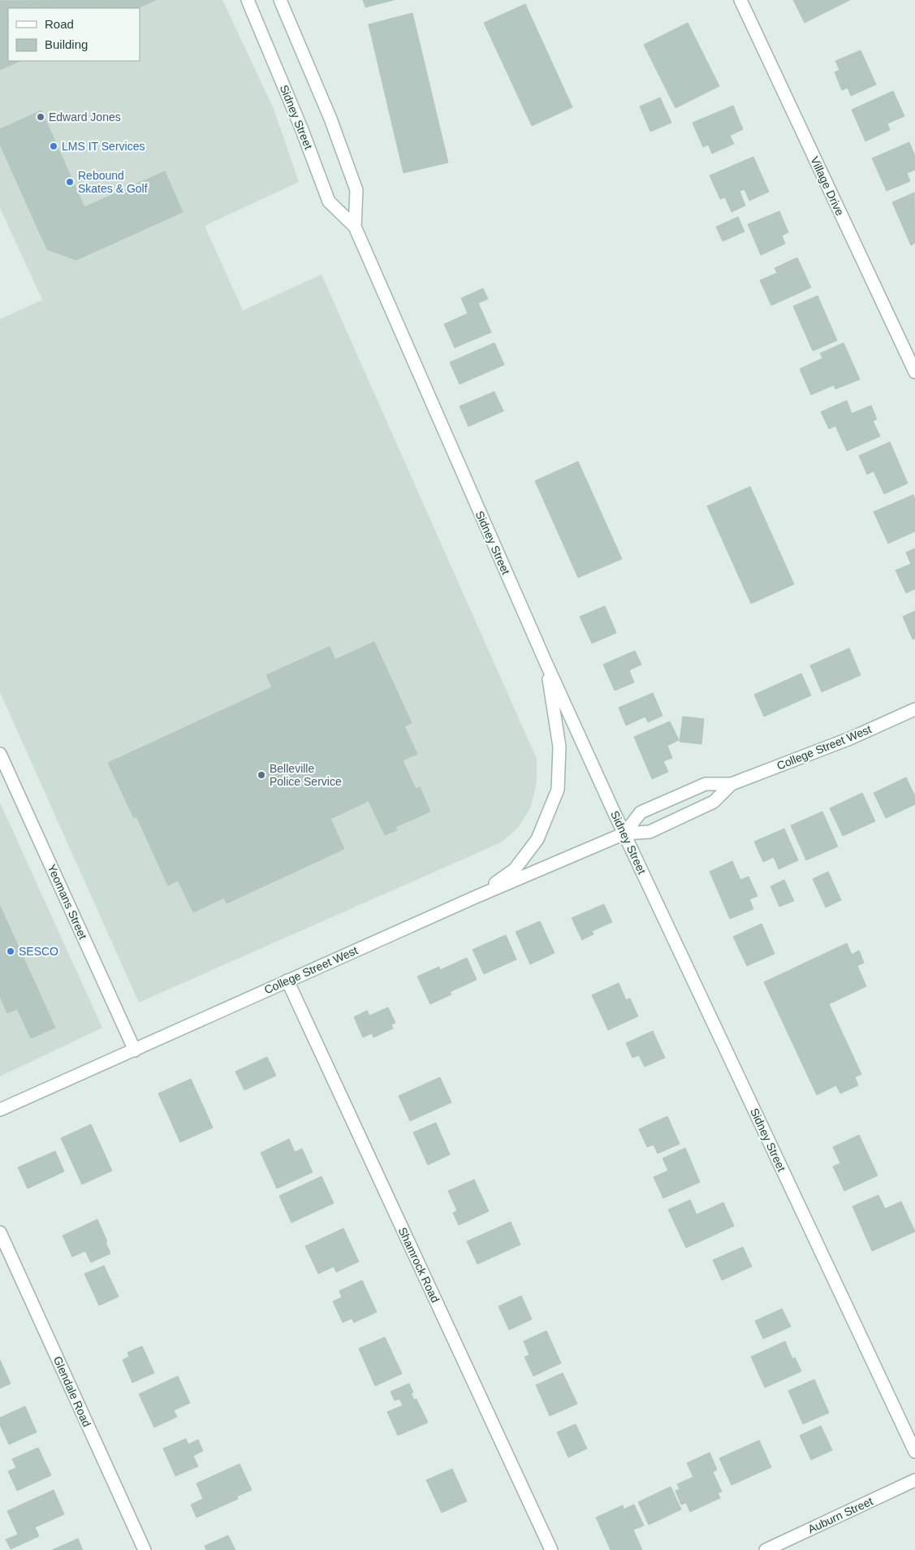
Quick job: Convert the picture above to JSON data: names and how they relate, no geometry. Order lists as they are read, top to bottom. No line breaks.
{"streets":{"main road":["Sidney Street","Village Drive","College Street West","Yeomans Street","Shamrock Road","Glendale Road","Auburn Street"]},"crossings":[["Sidney Street","College Street West"],["College Street West","Yeomans Street"],["College Street West","Shamrock Road"]],"places":["Edward Jones","LMS IT Services","Rebound Skates & Golf","Belleville Police Service","SESCO"],"legend":["Road","Building"]}
